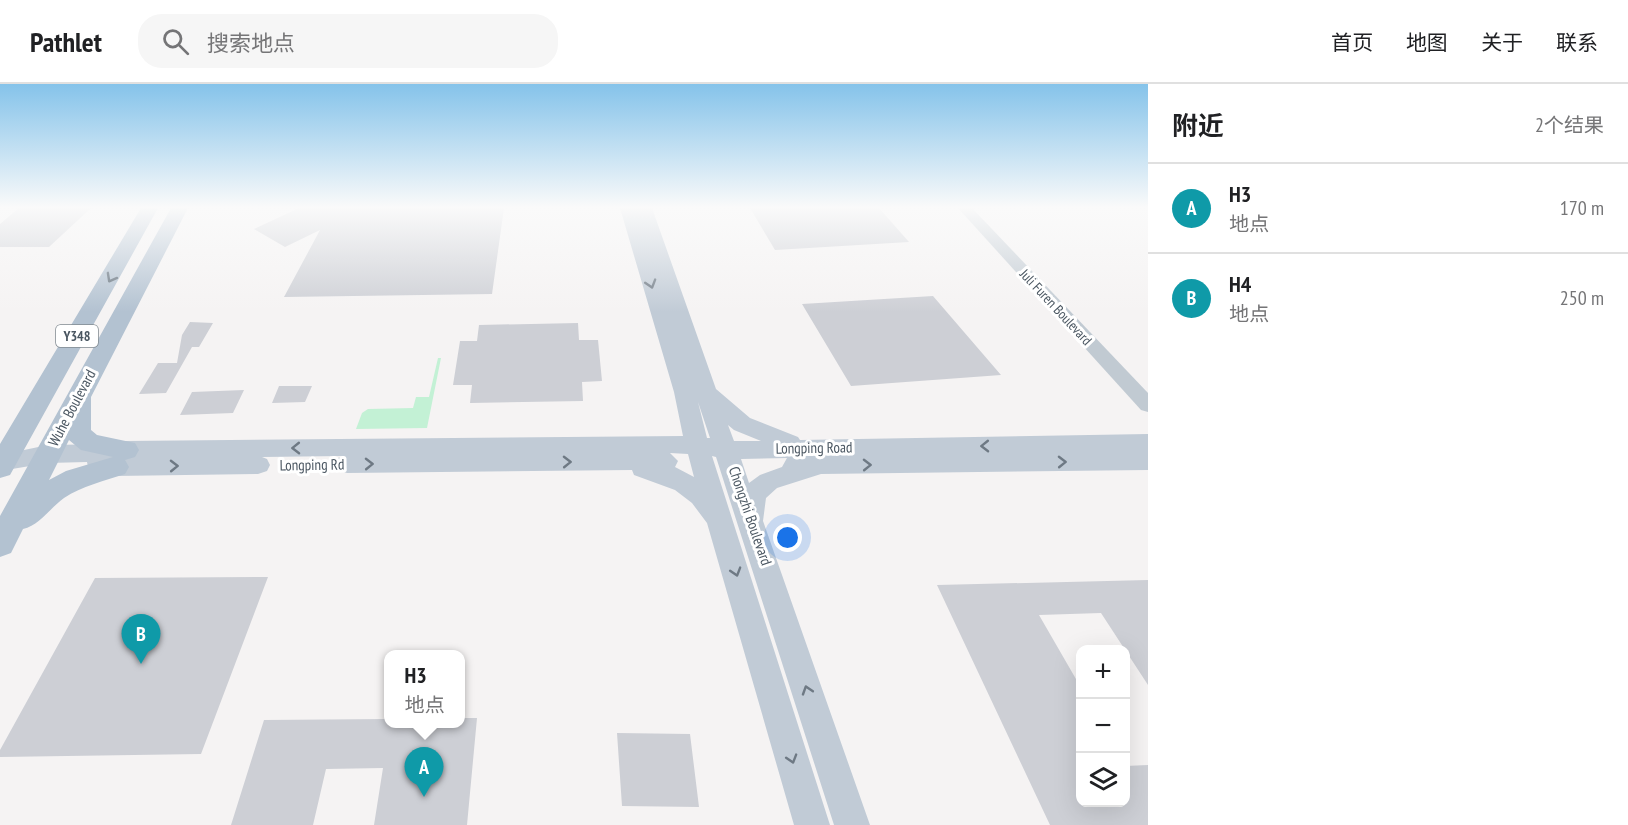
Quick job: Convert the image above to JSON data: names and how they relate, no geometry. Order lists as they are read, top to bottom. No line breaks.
{"streets":{"main road":["Y348","Wuhe Boulevard","Longping Road","Longping Rd","Chongzhi Boulevard"],"street":["Juli Furen Boulevard"]},"crossings":[["Longping Road","Longping Rd"],["Longping Road","Chongzhi Boulevard"]],"page":{"header":"Pathlet","search":"搜索地点","nav":["首页","地图","关于","联系"],"heading":["附近","2个结果"],"list":[{"mark":"A","name":"H3","note":"地点","value":"170 m"},{"mark":"B","name":"H4","note":"地点","value":"250 m"}],"pins":["B","A"],"map_buttons":["+","−"],"popup":["H3","地点"]}}
